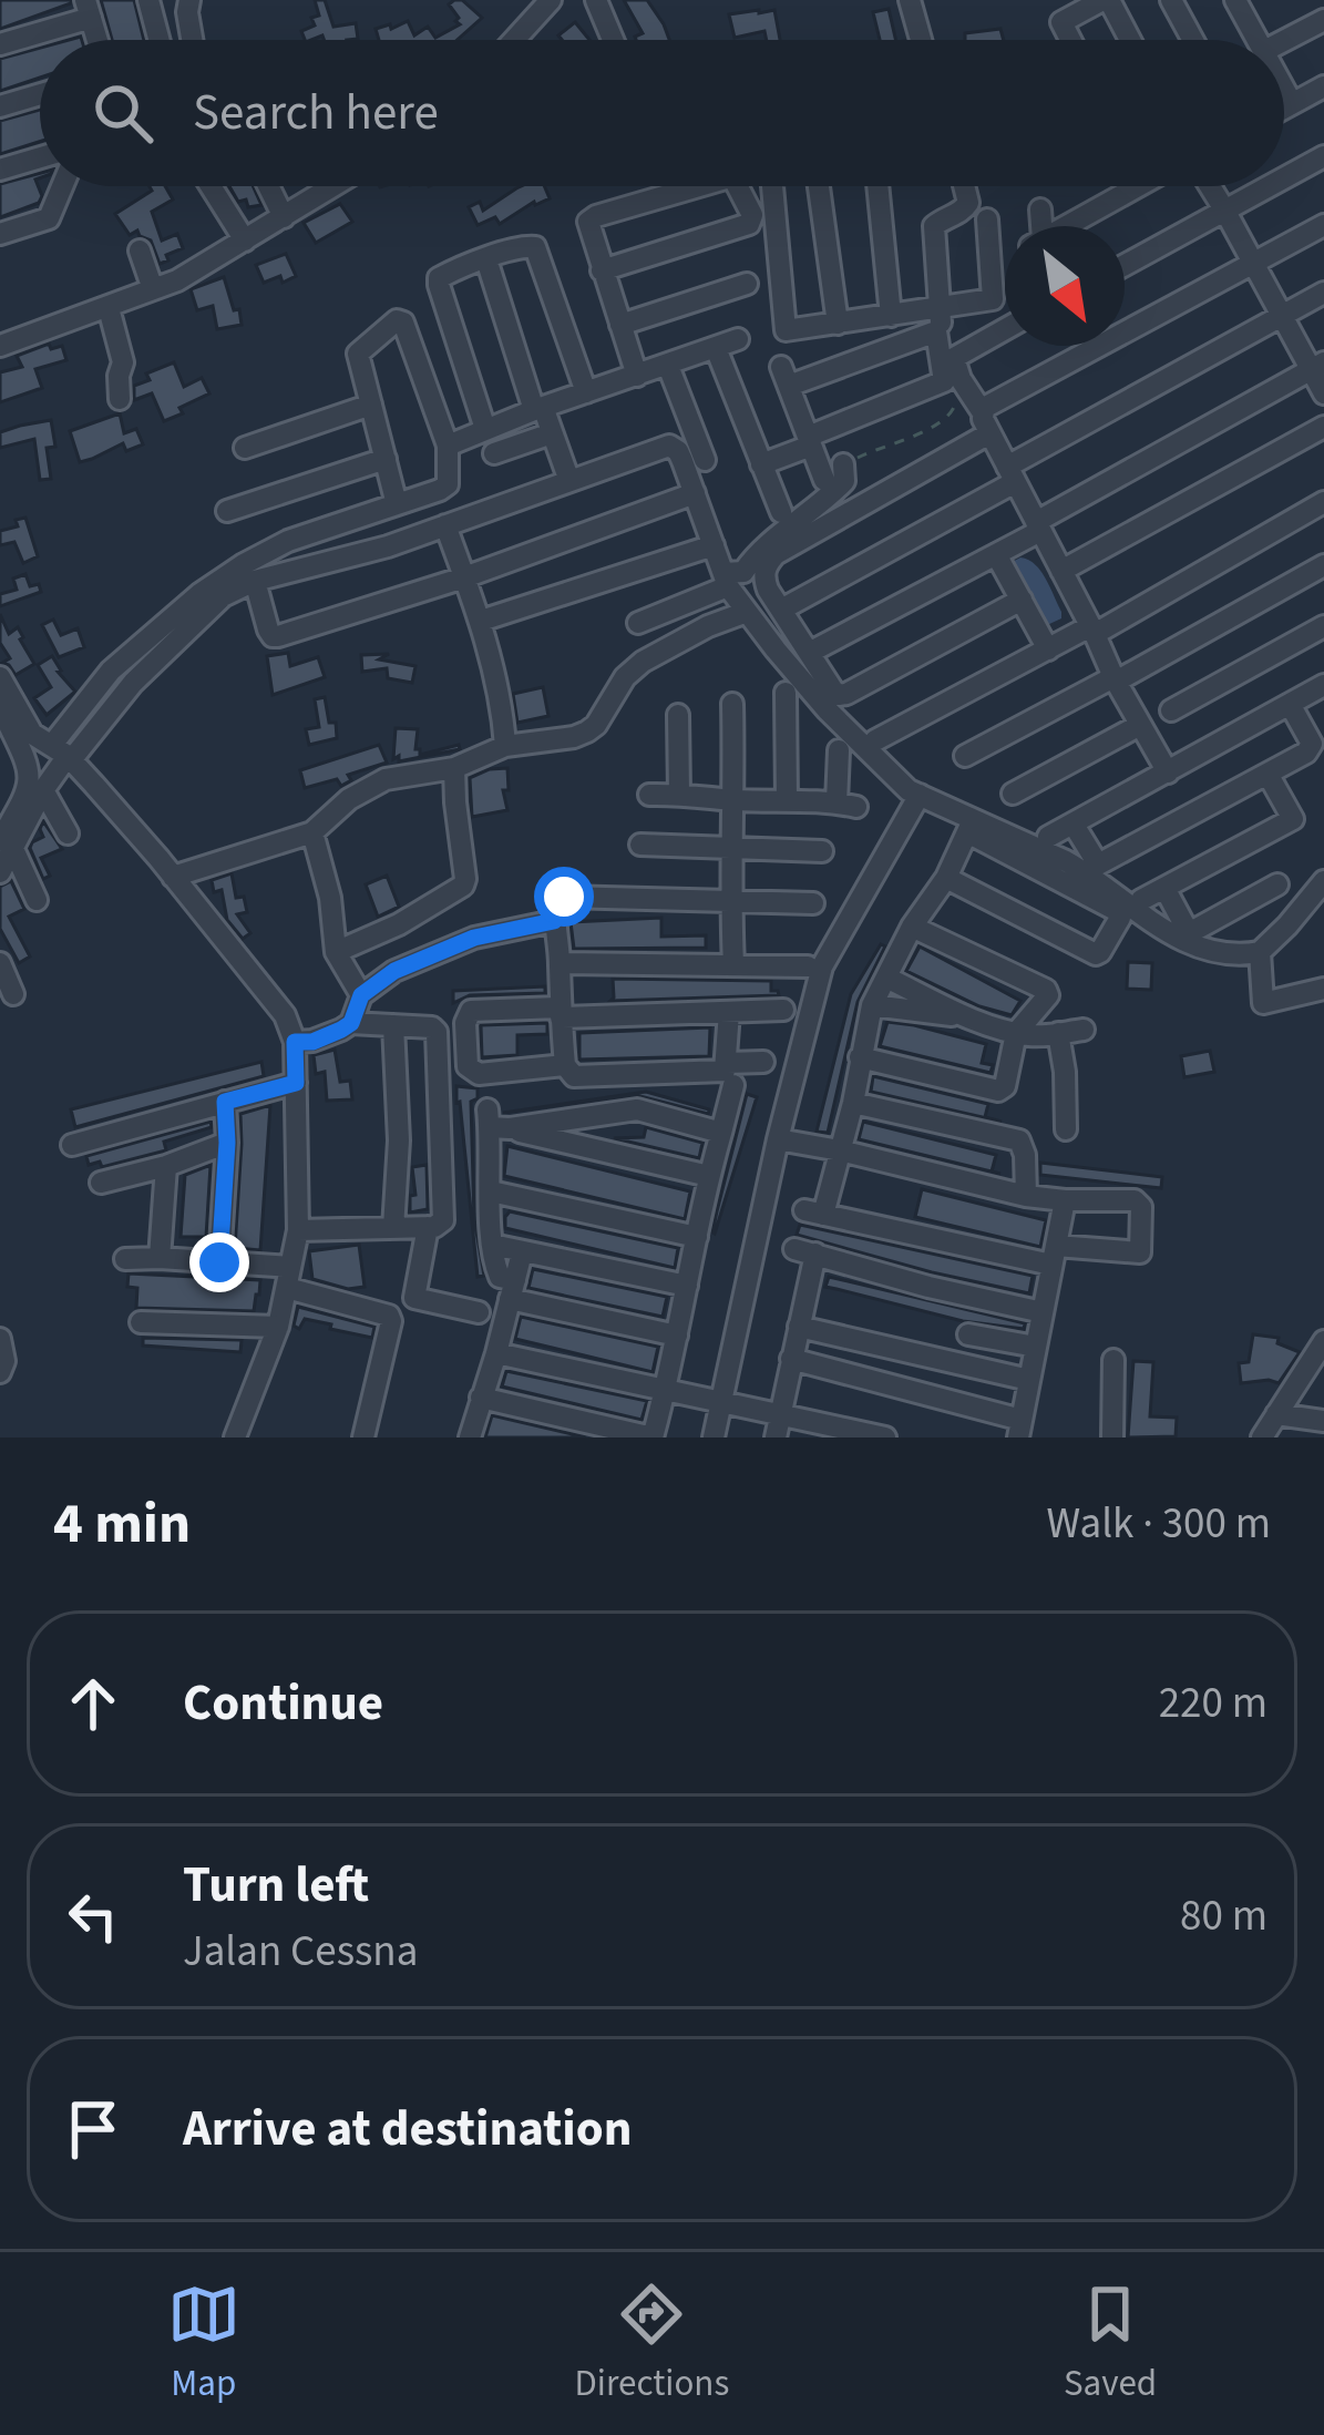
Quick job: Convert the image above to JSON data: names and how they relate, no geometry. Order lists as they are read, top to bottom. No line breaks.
{"north":"bottom right","page":{"search":"Search here","heading":["4 min","Walk · 300 m"],"list":[["Continue","220 m"],["Turn left","Jalan Cessna","80 m"],"Arrive at destination"],"nav":["Map","Directions","Saved"]}}
